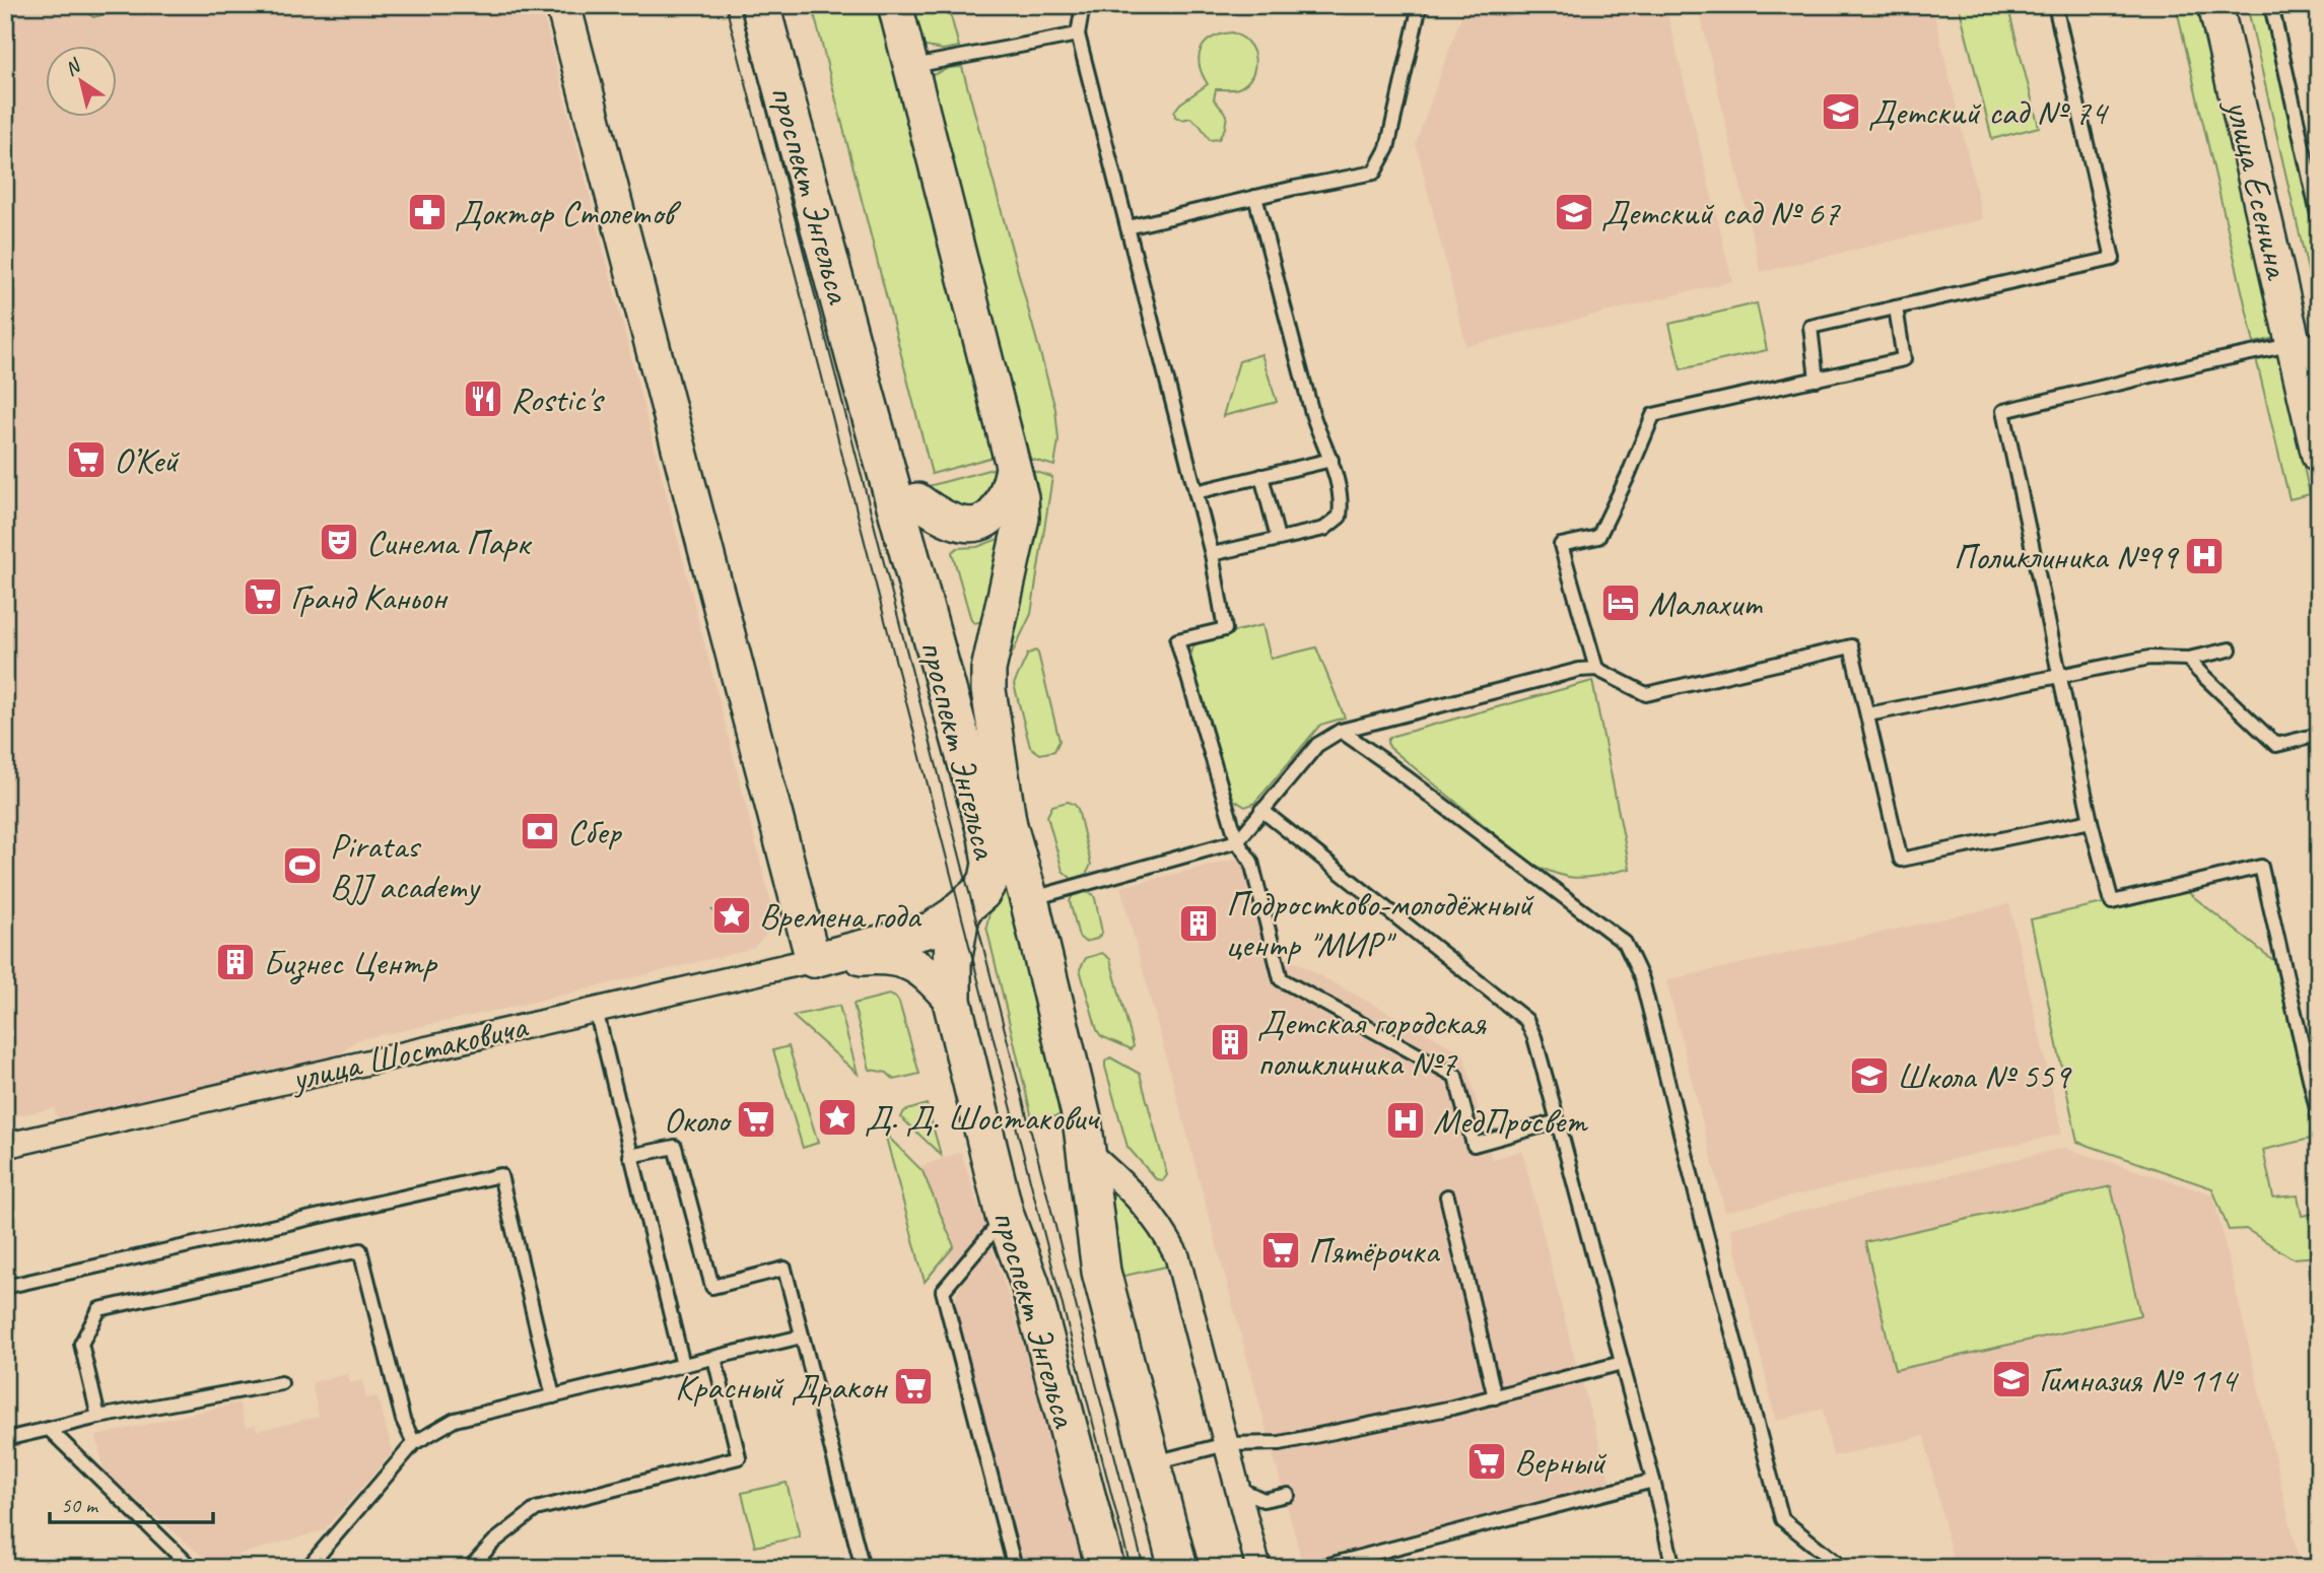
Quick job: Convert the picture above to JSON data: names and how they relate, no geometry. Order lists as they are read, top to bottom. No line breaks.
{"streets":{"main road":["улица Есенина","проспект Энгельса","улица Шостаковича"]},"crossings":[["проспект Энгельса","улица Шостаковича"]],"places":{"school or university":["Детский сад № 74","Детский сад № 67","Школа № 559","Гимназия № 114"],"pharmacy":["Доктор Столетов"],"restaurant":["Rostic's"],"supermarket":["О’Кей","Гранд Каньон","Около","Пятёрочка","Красный Дракон","Верный"],"theatre":["Синема Парк"],"hospital":["Поликлиника №99","МедПросвет"],"hotel":["Малахит"],"bank":["Сбер"],"sports":["Piratas BJJ academy"],"place":["Времена года","Д. Д. Шостакович"],"building":["Подростково-молодёжный центр \"МИР\"","Бизнес Центр","Детская городская поликлиника №7"]},"scale_bar":"50 m","north":"top left"}
